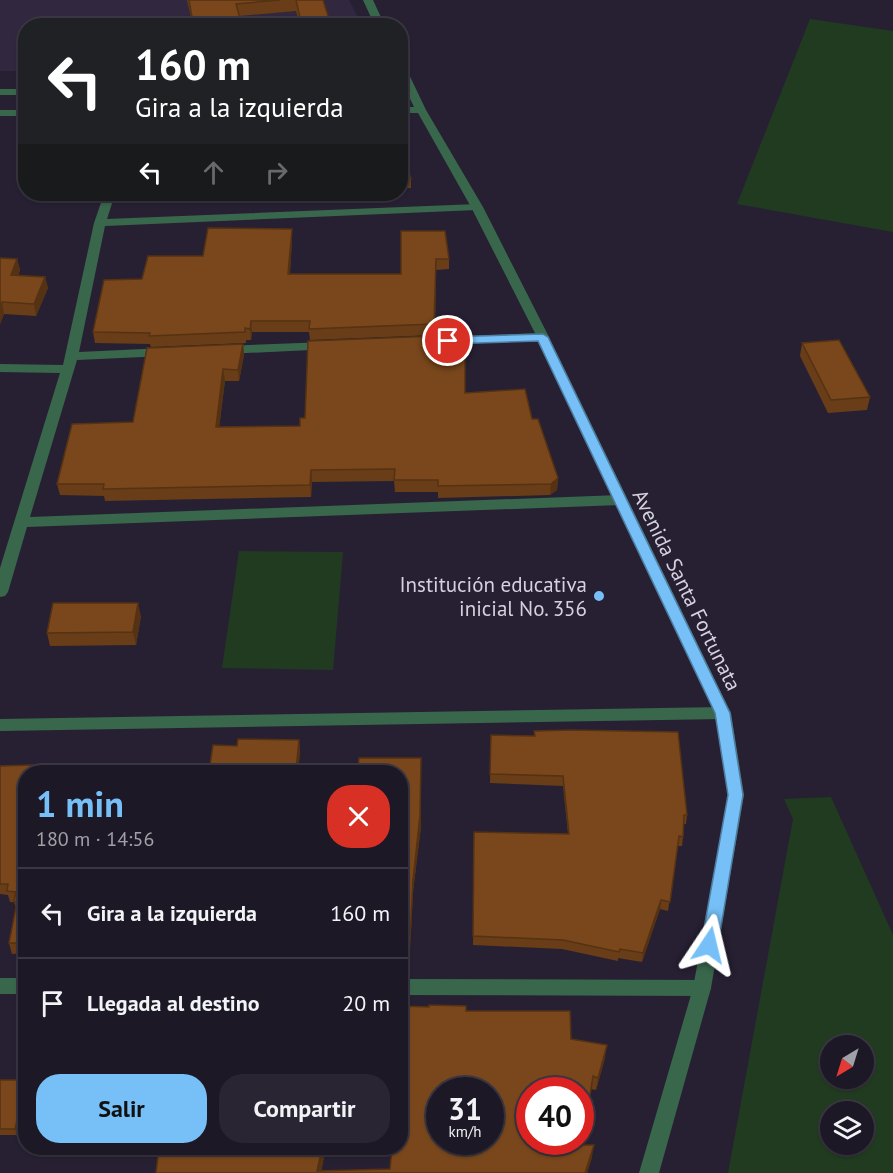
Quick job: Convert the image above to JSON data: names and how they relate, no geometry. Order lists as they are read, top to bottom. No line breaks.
{"streets":{"street":["Avenida Santa Fortunata"]},"places":["Institución educativa inicial No. 356"],"north":"bottom left","page":{"turn":["160 m","Gira a la izquierda"],"heading":["1 min","180 m · 14:56"],"list":[{"name":"Gira a la izquierda","value":"160 m"},{"name":"Llegada al destino","value":"20 m"}],"buttons":["Salir","Compartir"],"speed":"31 km/h","limit":"40"}}
